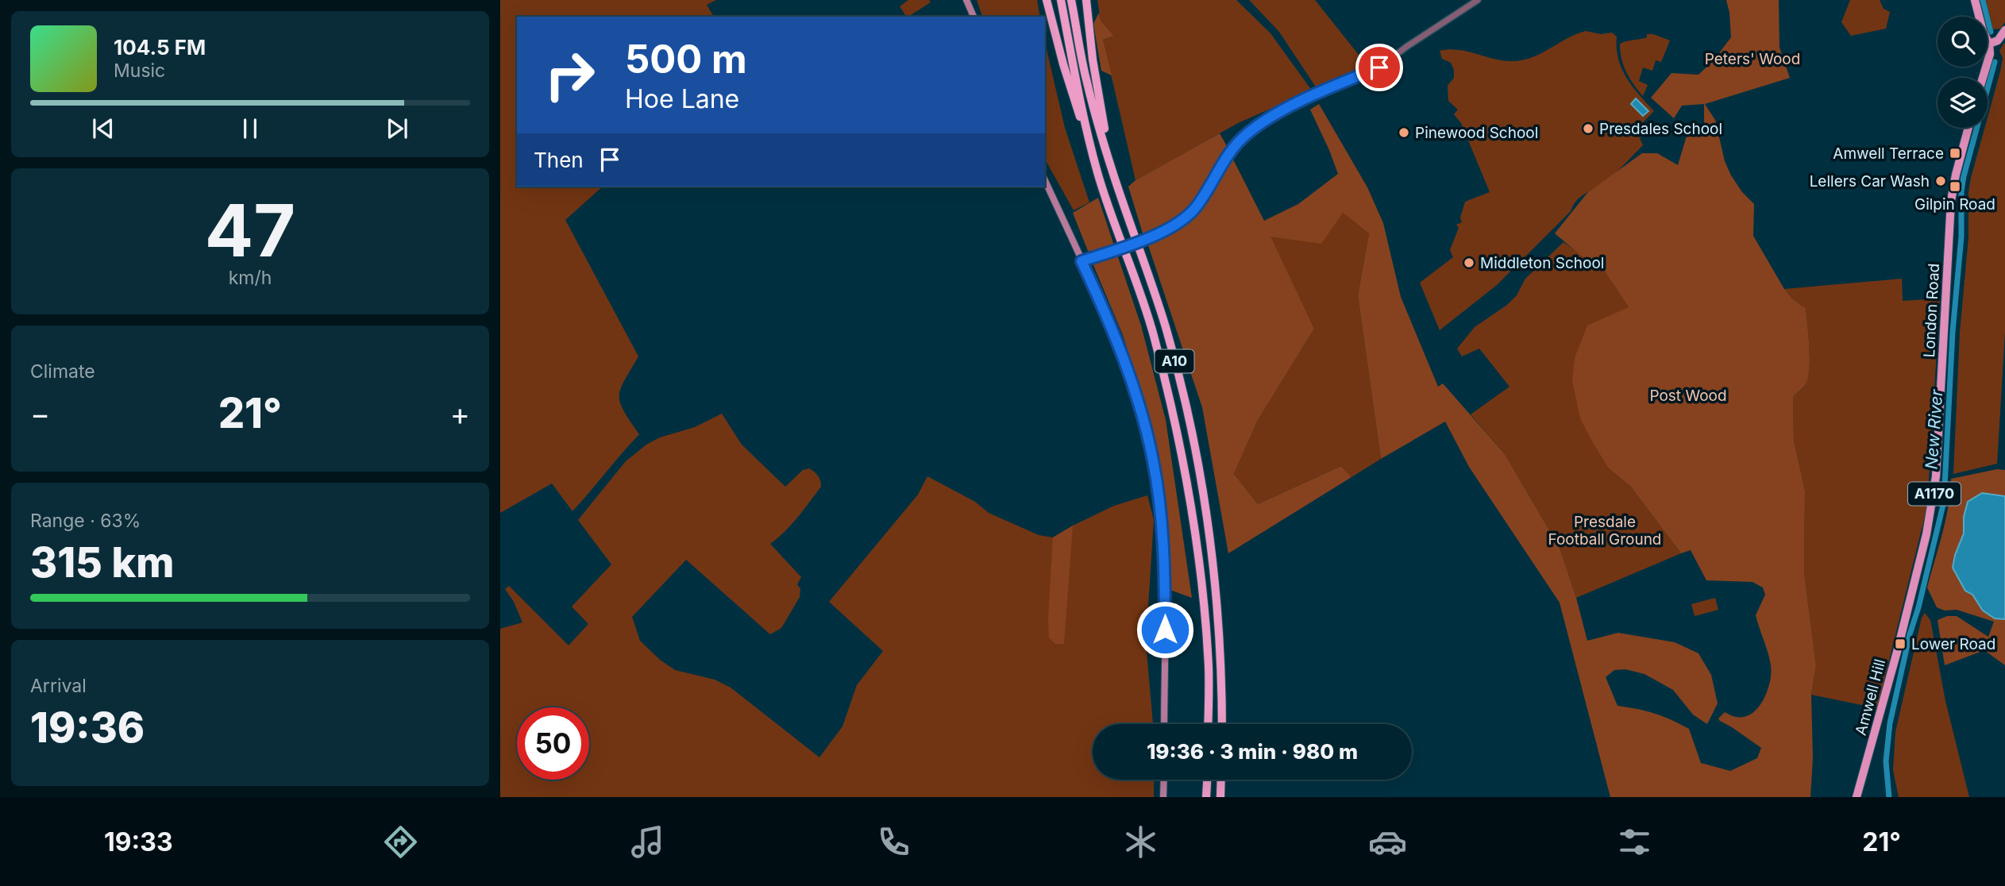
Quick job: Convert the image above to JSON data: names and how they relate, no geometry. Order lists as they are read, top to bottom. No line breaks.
{"streets":{"highway":["A10"],"main road":["London Road","A1170","Amwell Hill"]},"crossings":[["London Road","Amwell Hill"]],"water":["New River"],"parks":["Peters' Wood","Post Wood","Presdale Football Ground"],"places":{"other":["Presdales School","Pinewood School","Lellers Car Wash","Middleton School"],"transit":["Amwell Terrace","Gilpin Road","Lower Road"]},"page":{"turn":["500 m","Hoe Lane"],"song":["104.5 FM","Music"],"then":"Then","tile":[["47","km/h"],"Climate",["Range · 63%","315 km"],["Arrival","19:36"]],"heat":["−","21°","+"],"limit":"50","trip":"19:36 · 3 min · 980 m","tabs":["19:33","21°"]}}
